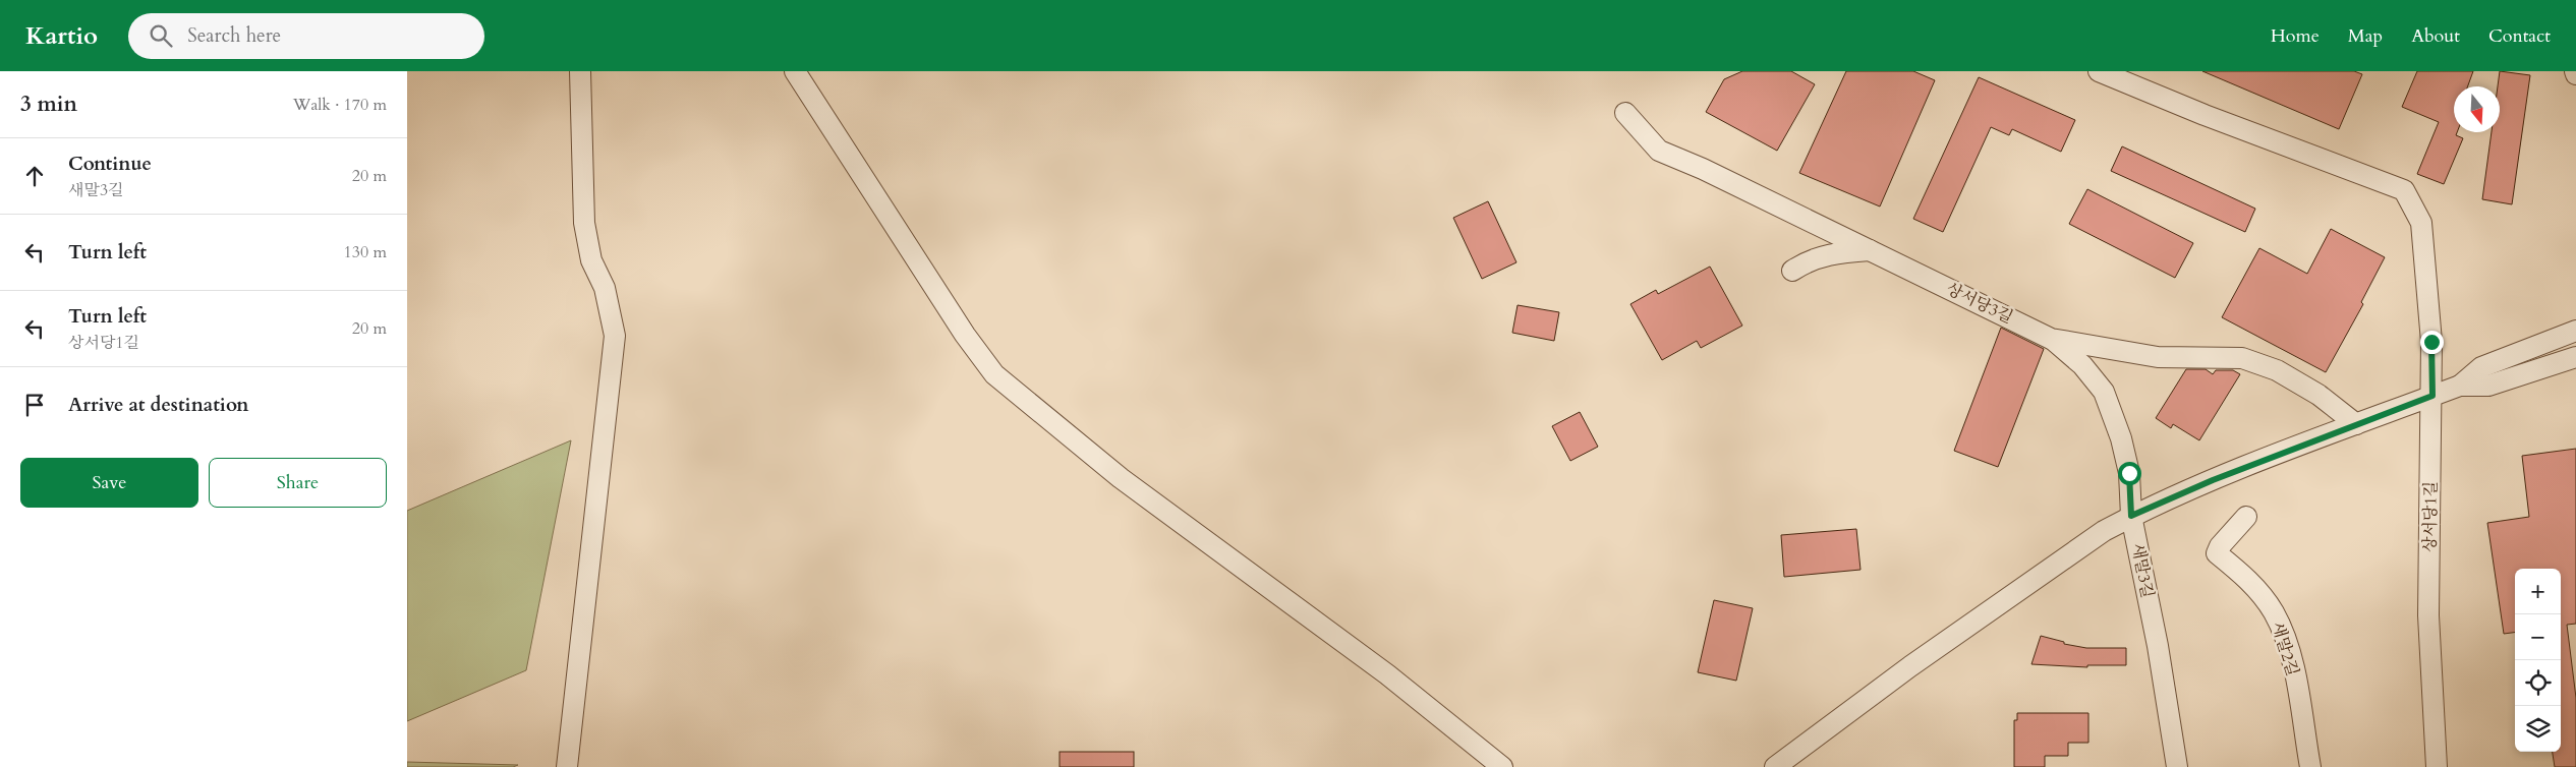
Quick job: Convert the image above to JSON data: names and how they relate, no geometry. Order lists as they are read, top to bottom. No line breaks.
{"streets":{"street":["상서당3길","상서당1길","새말3길","새말2길"]},"crossings":[["상서당3길","새말3길"]],"north":"bottom","page":{"header":"Kartio","search":"Search here","nav":["Home","Map","About","Contact"],"heading":["3 min","Walk · 170 m"],"list":[["Continue","새말3길","20 m"],["Turn left","130 m"],["Turn left","상서당1길","20 m"],"Arrive at destination"],"buttons":["Save","Share"],"map_buttons":["+","−"]}}
